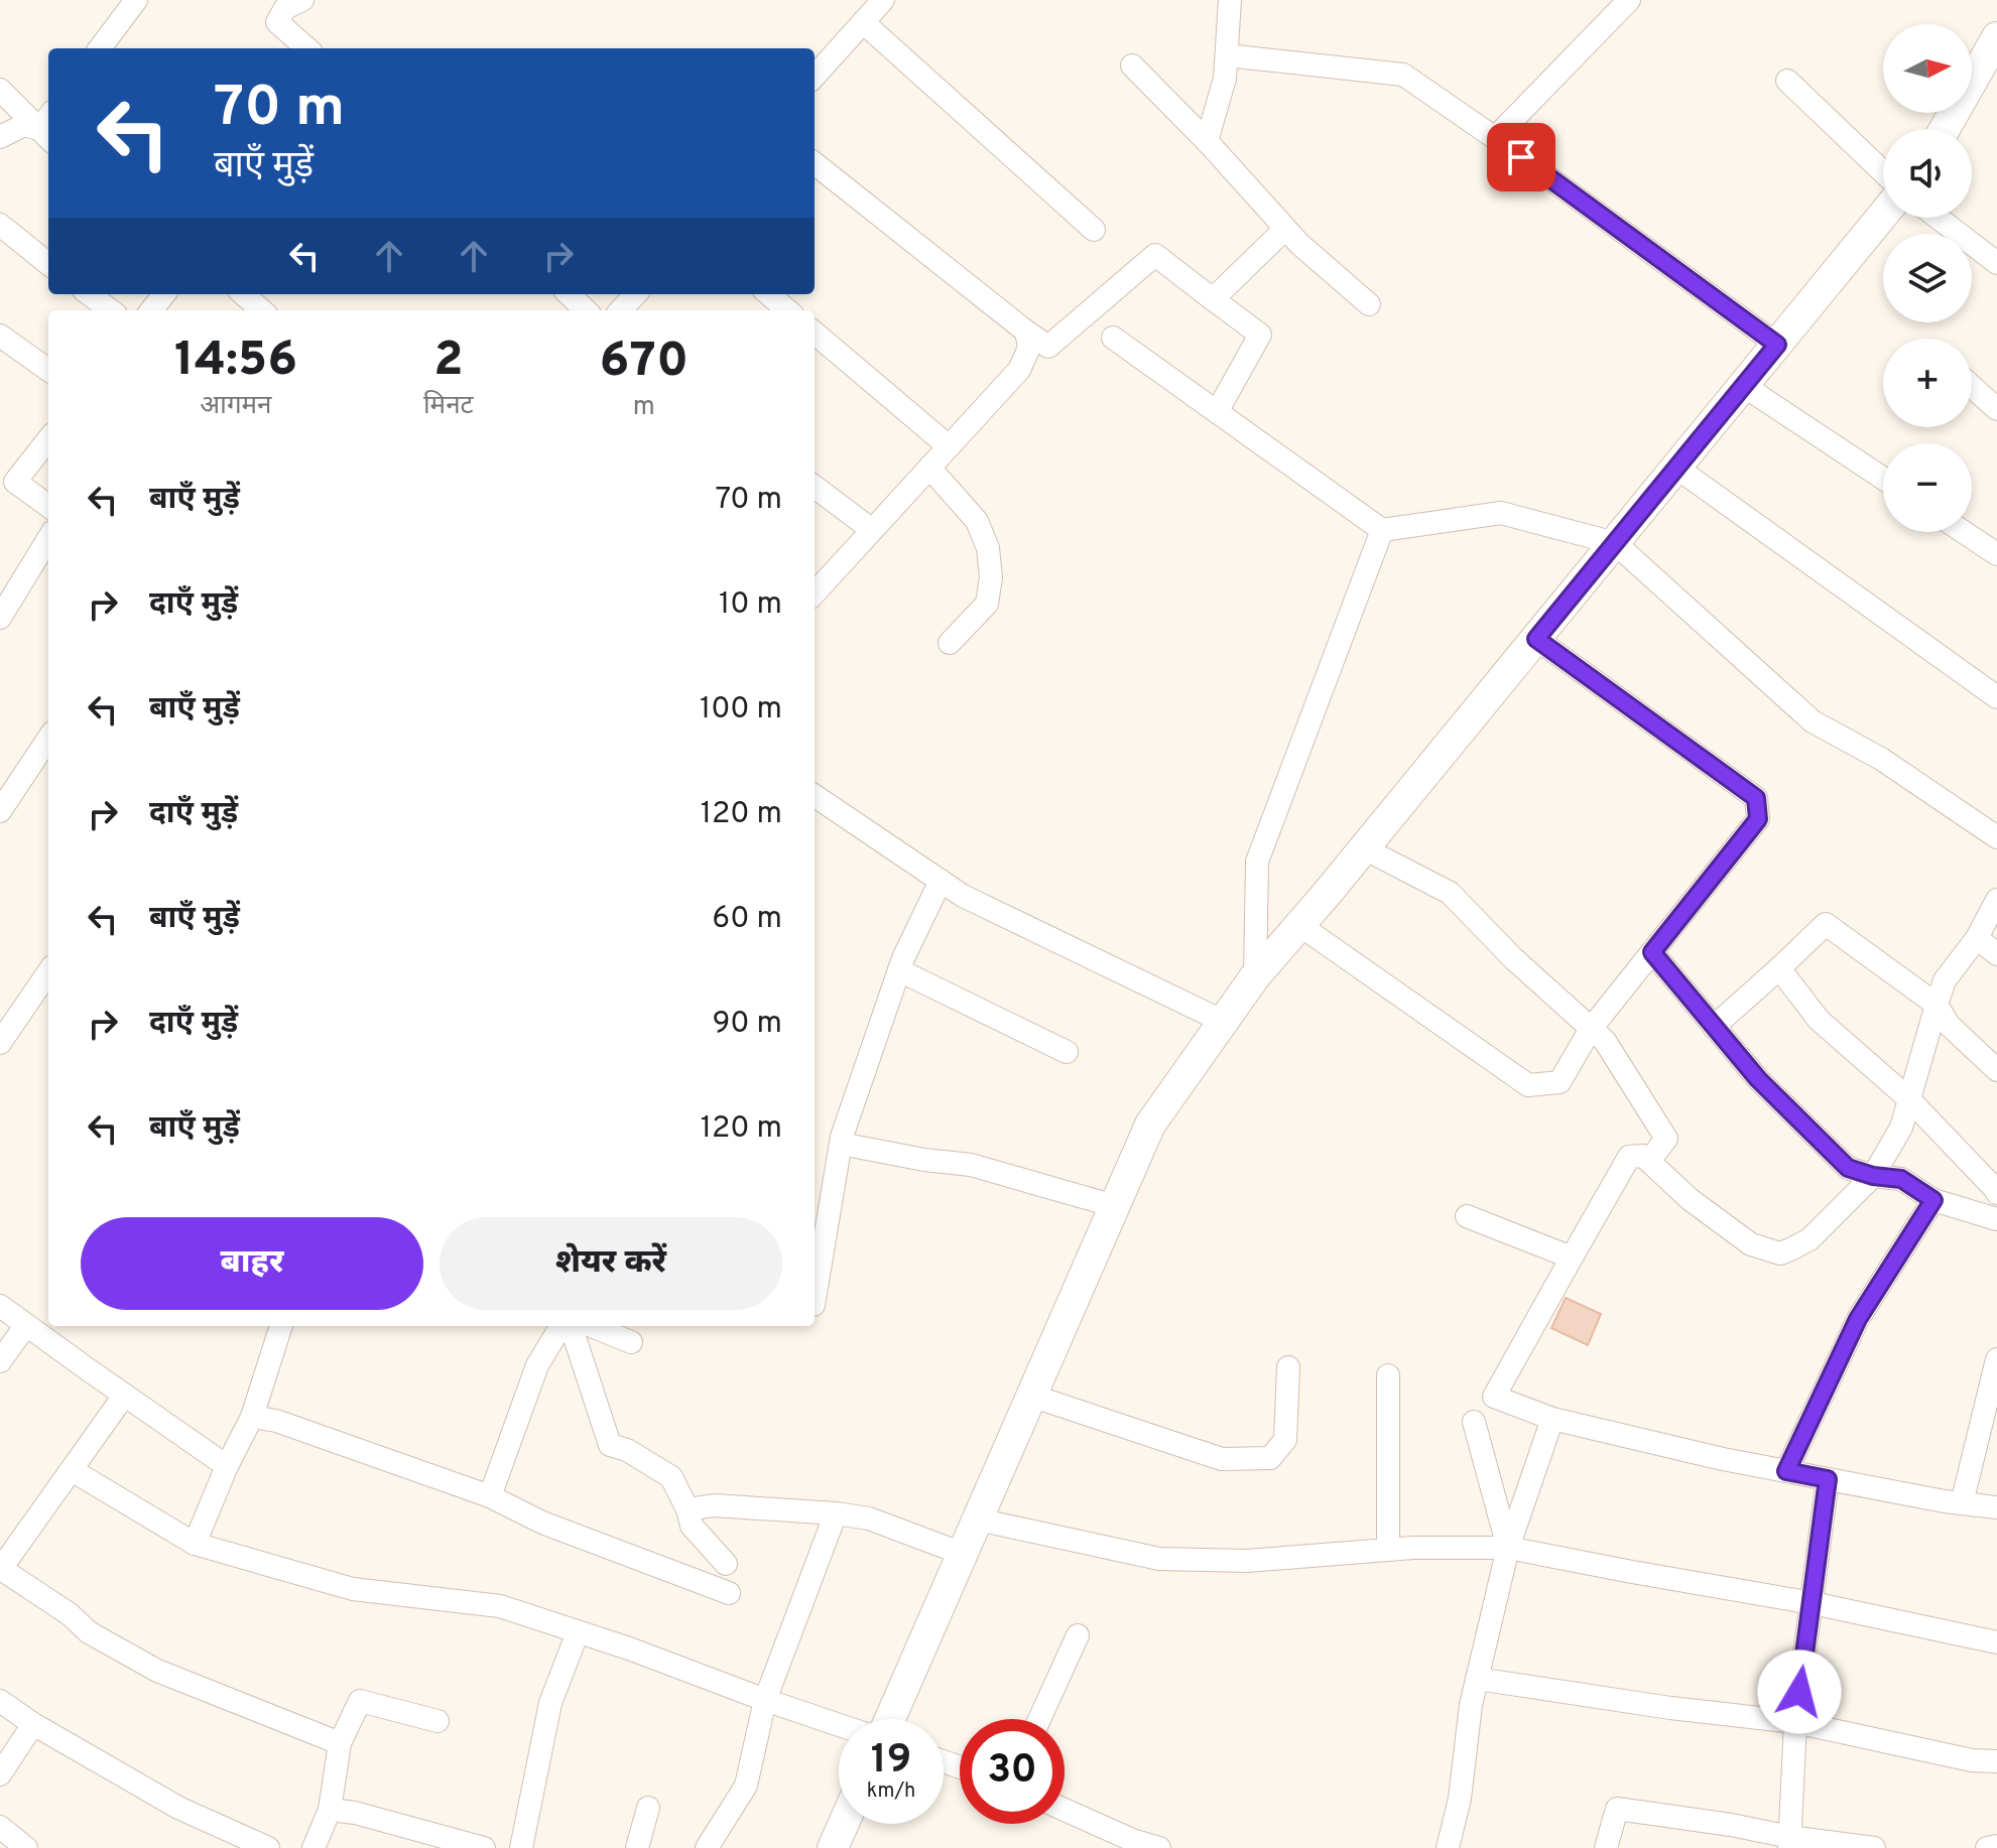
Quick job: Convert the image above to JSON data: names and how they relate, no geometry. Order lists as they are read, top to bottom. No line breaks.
{"north":"right","page":{"map_buttons":["+","−"],"turn":["70 m","बाएँ मुड़ें"],"eta":["14:56","आगमन","2","मिनट","670","m"],"list":[{"name":"बाएँ मुड़ें","value":"70 m"},{"name":"दाएँ मुड़ें","value":"10 m"},{"name":"बाएँ मुड़ें","value":"100 m"},{"name":"दाएँ मुड़ें","value":"120 m"},{"name":"बाएँ मुड़ें","value":"60 m"},{"name":"दाएँ मुड़ें","value":"90 m"},{"name":"बाएँ मुड़ें","value":"120 m"}],"buttons":["बाहर","शेयर करें"],"speed":"19 km/h","limit":"30"}}
